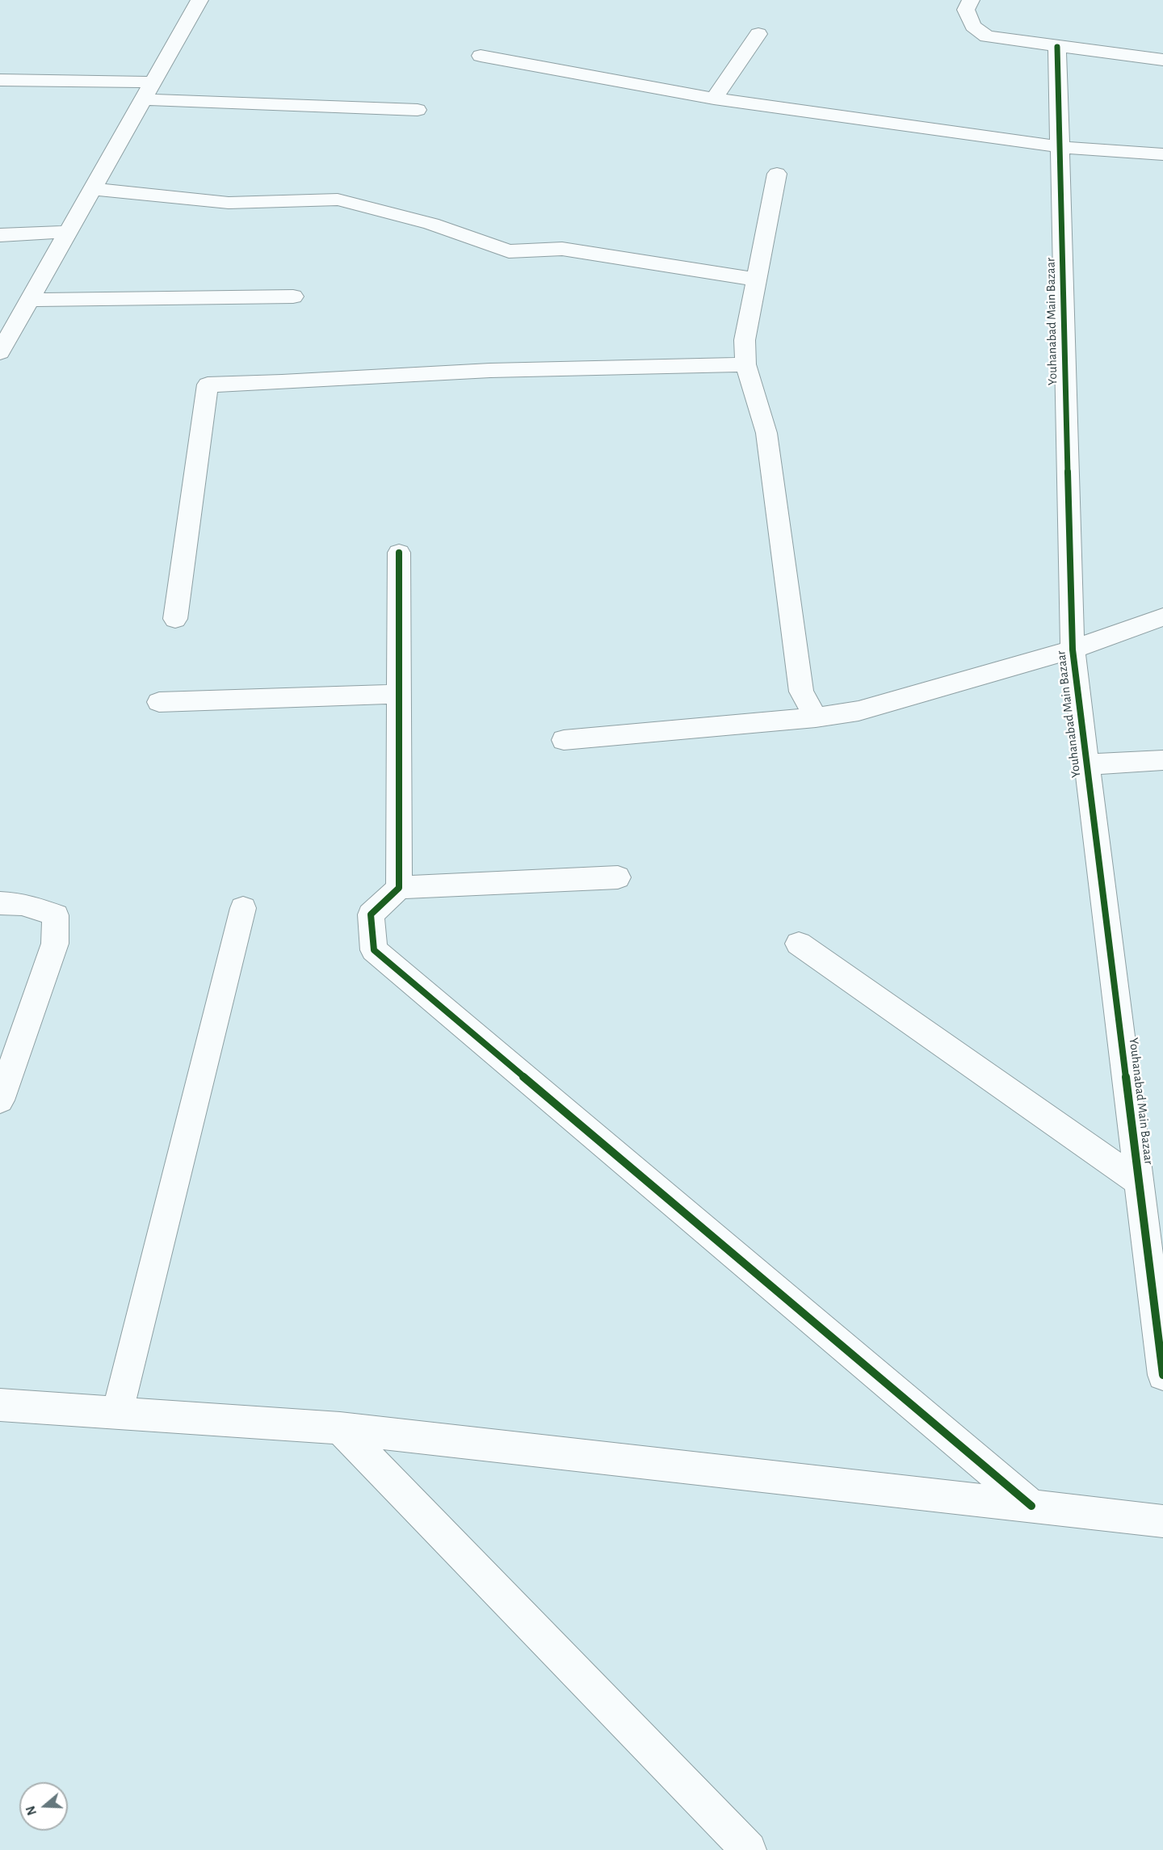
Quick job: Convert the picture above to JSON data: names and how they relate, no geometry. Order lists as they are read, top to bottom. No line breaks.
{"streets":{"street":["Youhanabad Main Bazaar"]},"north":"left"}
